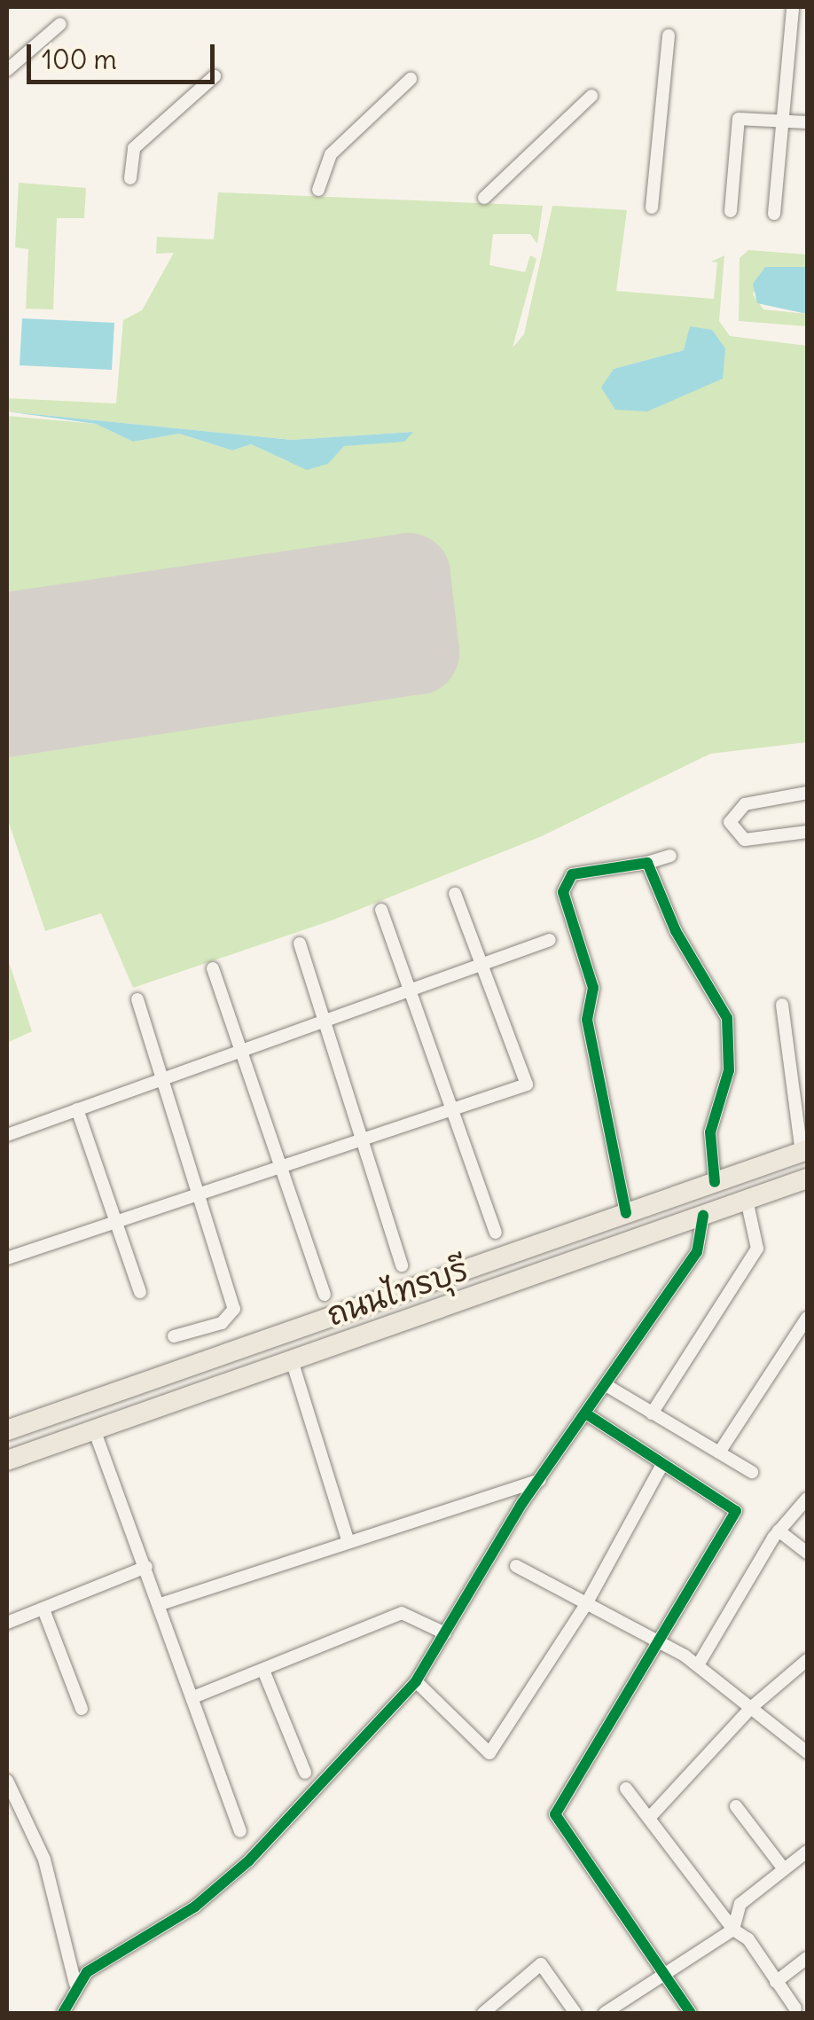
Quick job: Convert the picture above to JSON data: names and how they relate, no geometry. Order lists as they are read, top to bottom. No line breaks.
{"streets":{"main road":["ถนนไทรบุรี"]},"scale_bar":"100 m"}
